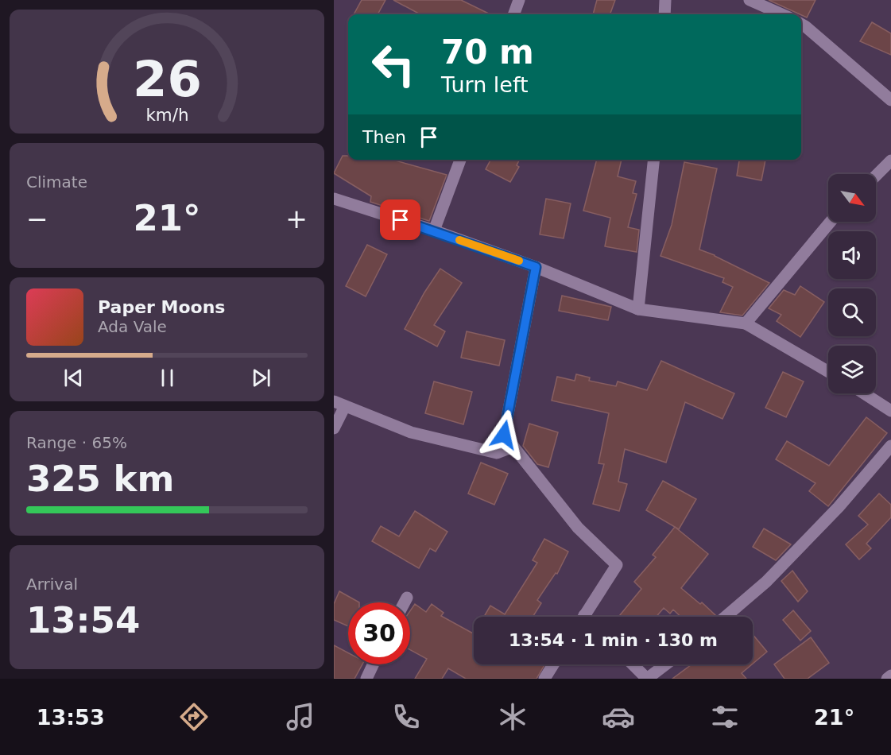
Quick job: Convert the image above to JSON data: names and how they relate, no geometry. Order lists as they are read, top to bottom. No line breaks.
{"north":"bottom right","page":{"turn":["70 m","Turn left"],"then":"Then","tile":["Climate",["Range · 65%","325 km"],["Arrival","13:54"]],"heat":["−","21°","+"],"song":["Paper Moons","Ada Vale"],"limit":"30","trip":"13:54 · 1 min · 130 m","tabs":["13:53","21°"],"gauge":["26","km/h"]}}
